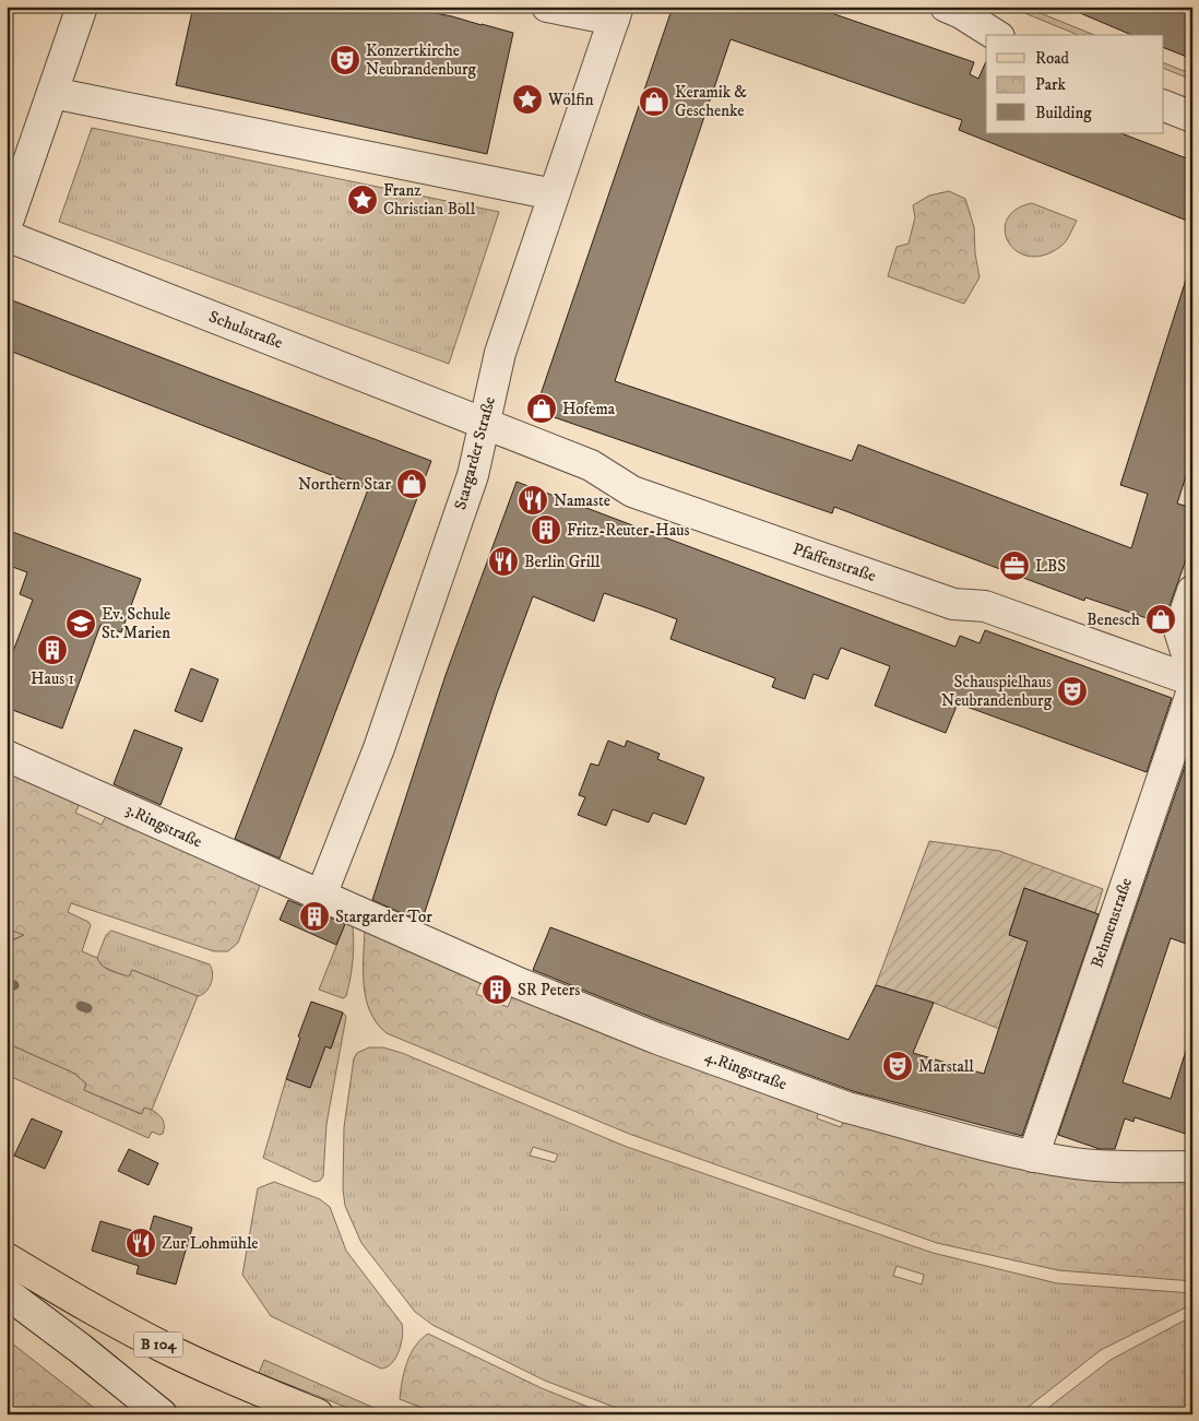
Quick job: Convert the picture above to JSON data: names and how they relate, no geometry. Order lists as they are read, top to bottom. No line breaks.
{"streets":{"main road":["B 104"],"street":["Schulstraße","Stargarder Straße","Pfaffenstraße","3.Ringstraße","Behmenstraße","4.Ringstraße"]},"crossings":[["Schulstraße","Stargarder Straße"],["Schulstraße","Pfaffenstraße"],["Stargarder Straße","Pfaffenstraße"],["Stargarder Straße","3.Ringstraße"],["Stargarder Straße","4.Ringstraße"],["3.Ringstraße","4.Ringstraße"],["Behmenstraße","4.Ringstraße"]],"places":{"theatre":["Konzertkirche Neubrandenburg","Schauspielhaus Neubrandenburg","Marstall"],"place":["Wölfin","Franz Christian Boll"],"shop":["Keramik & Geschenke","Hofema","Northern Star","Benesch"],"restaurant":["Namaste","Berlin Grill","Zur Lohmühle"],"building":["Fritz-Reuter-Haus","Haus 1","Stargarder Tor","SR Peters"],"office":["LBS"],"school or university":["Ev. Schule St. Marien"]},"legend":["Road","Park","Building"]}
